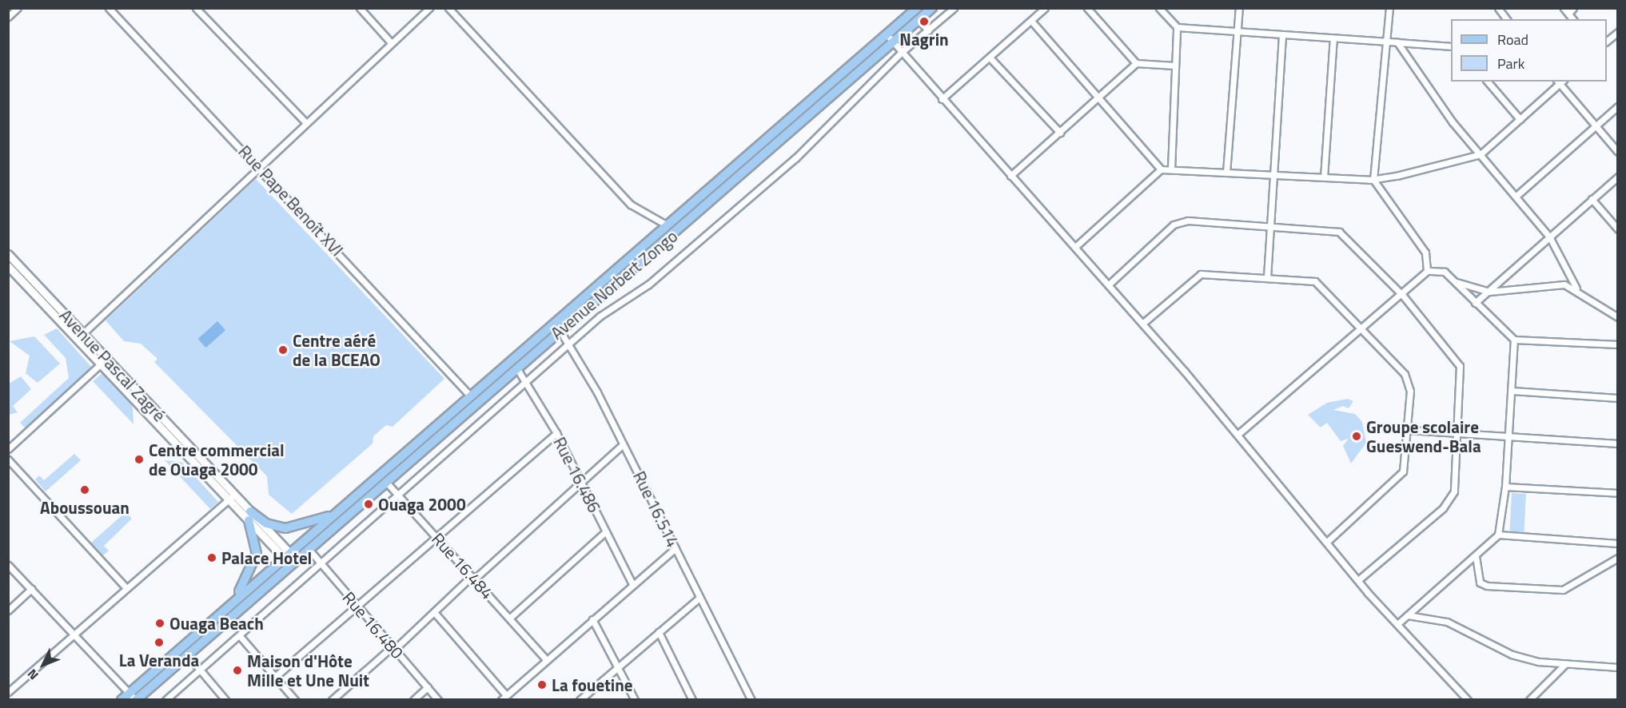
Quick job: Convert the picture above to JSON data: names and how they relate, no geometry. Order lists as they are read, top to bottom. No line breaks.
{"streets":{"main road":["Avenue Norbert Zongo","Avenue Pascal Zagré"],"street":["Rue Pape Benoît XVI","Rue 16.486","Rue 16.514","Rue 16.484","Rue 16.480"]},"crossings":[["Rue Pape Benoît XVI","Avenue Norbert Zongo"],["Avenue Norbert Zongo","Avenue Pascal Zagré"],["Avenue Norbert Zongo","Rue 16.486"],["Avenue Norbert Zongo","Rue 16.514"],["Avenue Norbert Zongo","Rue 16.484"],["Avenue Norbert Zongo","Rue 16.480"]],"places":["Nagrin","Centre aéré de la BCEAO","Groupe scolaire Gueswend-Bala","Centre commercial de Ouaga 2000","Aboussouan","Ouaga 2000","Palace Hotel","Ouaga Beach","La Veranda","Maison d'Hôte Mille et Une Nuit","La fouetine"],"legend":["Road","Park"],"north":"bottom left"}
